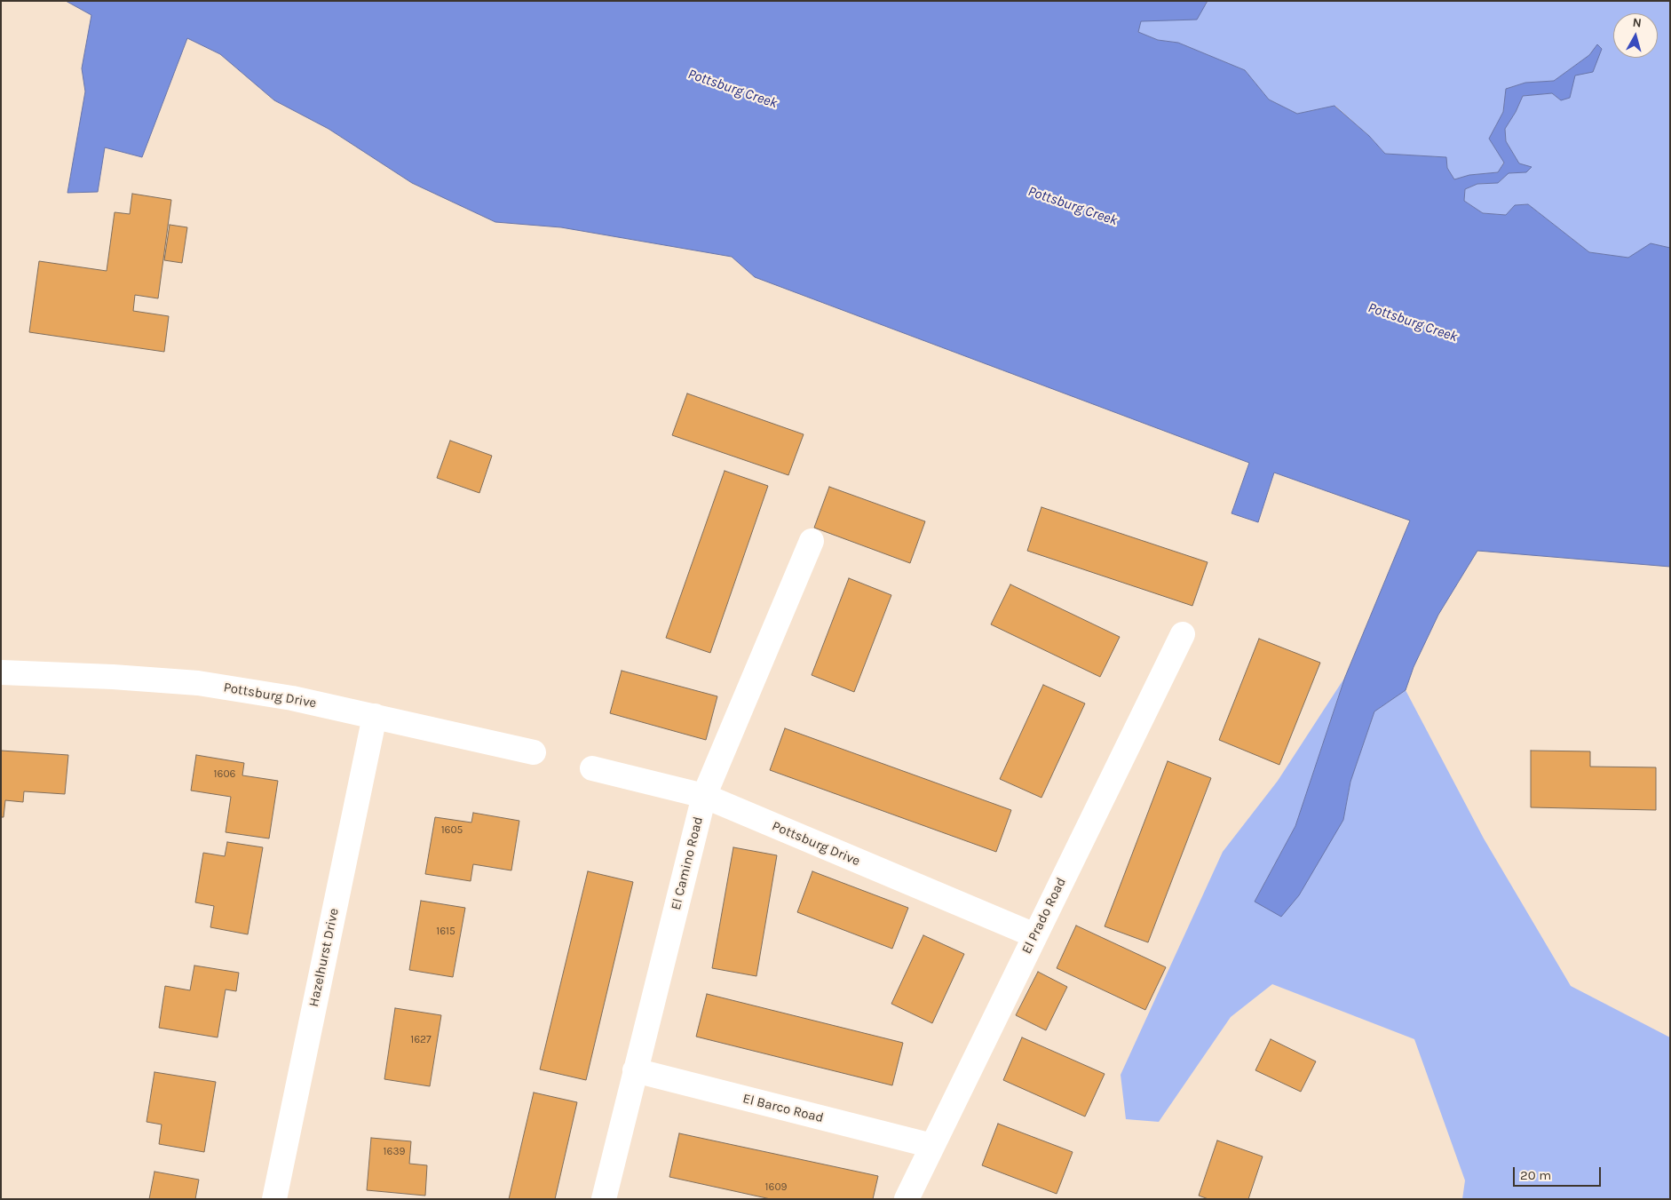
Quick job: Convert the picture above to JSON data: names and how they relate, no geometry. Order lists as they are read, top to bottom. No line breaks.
{"streets":{"street":["Pottsburg Drive","El Camino Road","El Prado Road","Hazelhurst Drive","El Barco Road"]},"crossings":[["Pottsburg Drive","El Camino Road"],["Pottsburg Drive","El Prado Road"],["Pottsburg Drive","Hazelhurst Drive"],["El Camino Road","El Barco Road"],["El Prado Road","El Barco Road"]],"water":["Pottsburg Creek"],"house_numbers":["1606","1605","1615","1627","1639","1609"],"scale_bar":"20 m","north":"top"}
